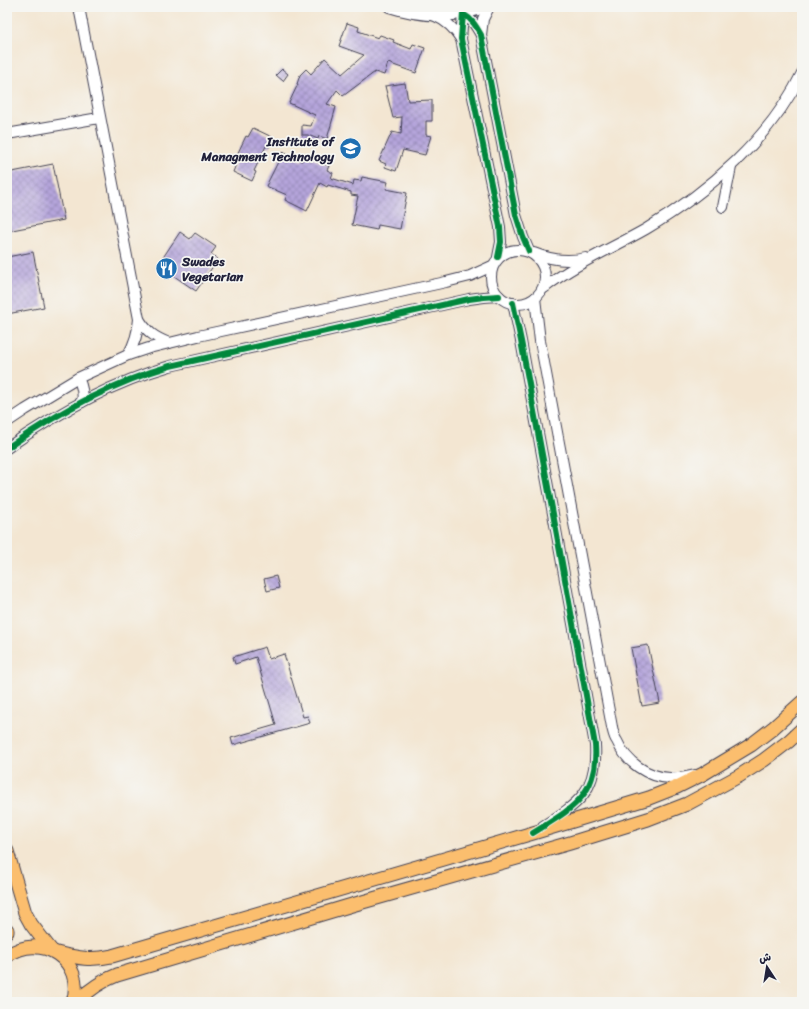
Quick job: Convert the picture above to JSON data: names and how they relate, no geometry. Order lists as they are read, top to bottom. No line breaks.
{"places":{"school or university":["Institute of Managment Technology"],"restaurant":["Swades Vegetarian"]},"north":"top"}
